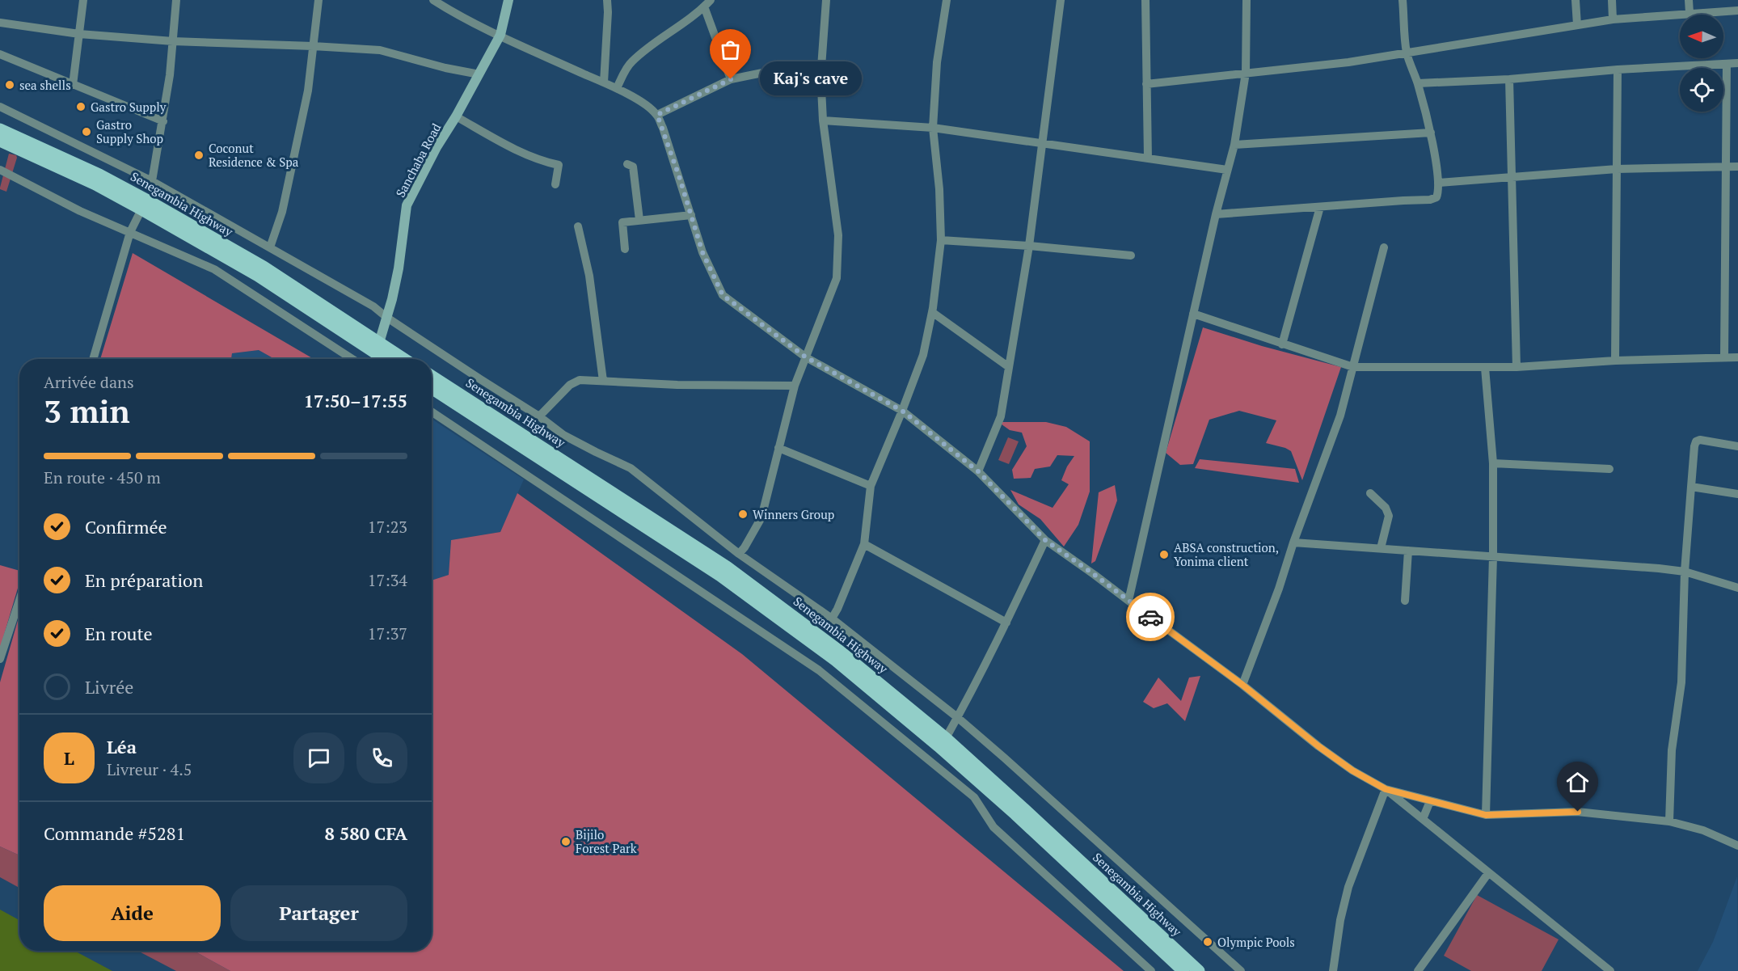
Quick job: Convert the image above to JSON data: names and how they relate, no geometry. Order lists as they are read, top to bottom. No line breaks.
{"streets":{"main road":["Senegambia Highway"],"street":["Sanchaba Road"]},"crossings":[["Sanchaba Road","Senegambia Highway"]],"places":["Kaj's cave","sea shells","Gastro Supply","Gastro Supply Shop","Coconut Residence & Spa","Winners Group","ABSA construction, Yonima client","Bijilo Forest Park","Olympic Pools"],"north":"left","page":{"bubble":"Kaj's cave","heading":["3 min","Arrivée dans","17:50–17:55"],"panel":["Léa","Livreur · 4.5","Commande #5281","8 580 CFA"],"bar":"En route · 450 m","list":[["Confirmée","17:23"],["En préparation","17:34"],["En route","17:37"],"Livrée"],"round":"L","buttons":["Aide","Partager"]}}
